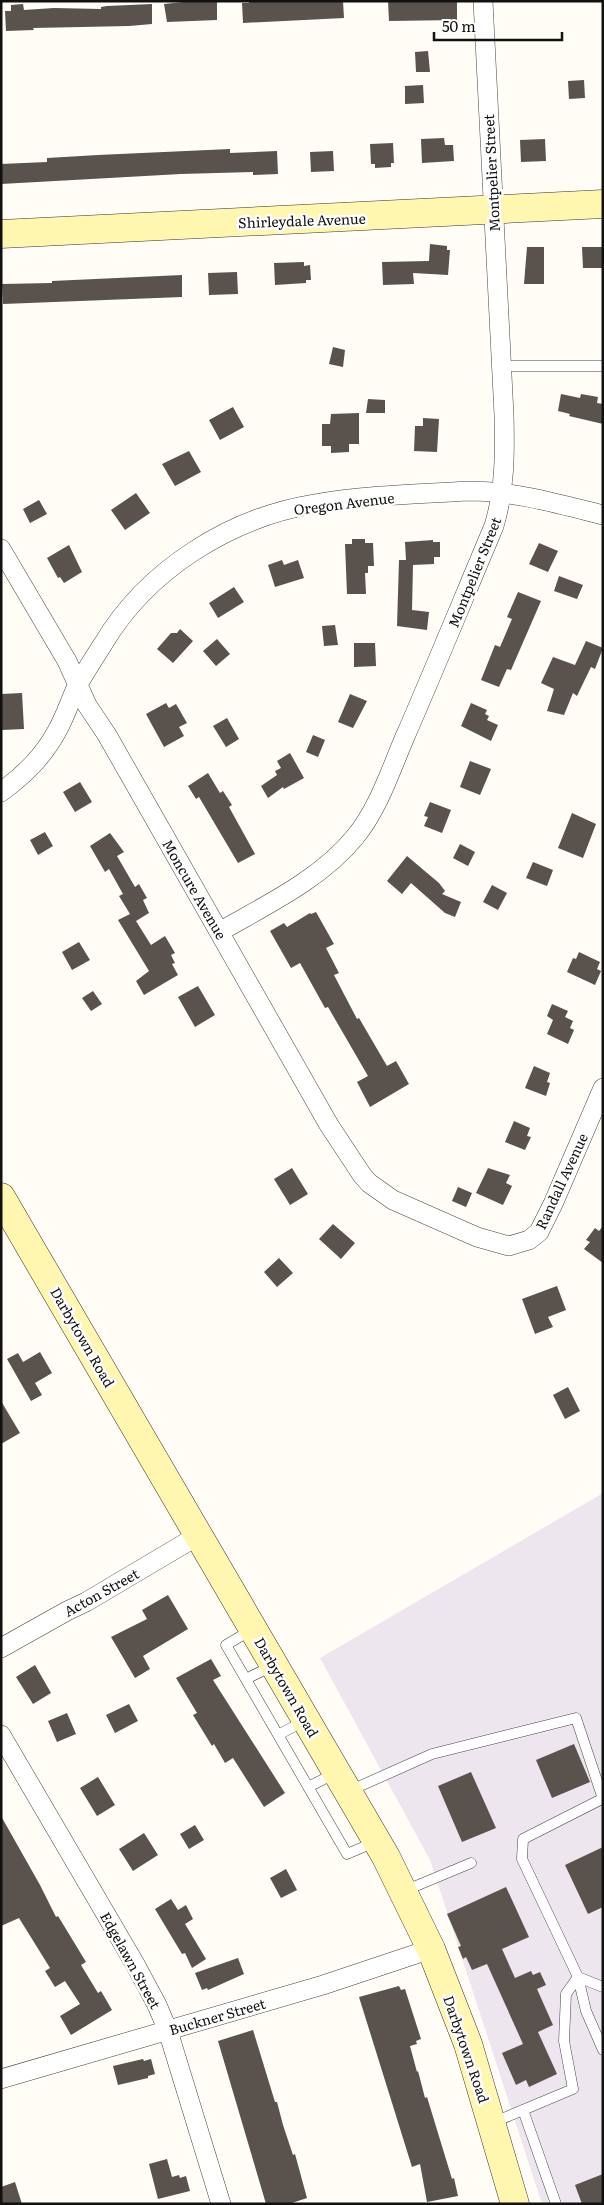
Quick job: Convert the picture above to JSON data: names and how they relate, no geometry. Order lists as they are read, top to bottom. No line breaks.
{"streets":{"main road":["Shirleydale Avenue","Darbytown Road"],"street":["Montpelier Street","Oregon Avenue","Moncure Avenue","Randall Avenue","Acton Street","Edgelawn Street","Buckner Street"]},"crossings":[["Montpelier Street","Shirleydale Avenue"],["Montpelier Street","Oregon Avenue"],["Montpelier Street","Moncure Avenue"],["Oregon Avenue","Moncure Avenue"],["Moncure Avenue","Randall Avenue"],["Darbytown Road","Acton Street"],["Darbytown Road","Buckner Street"],["Edgelawn Street","Buckner Street"]],"scale_bar":"50 m"}
